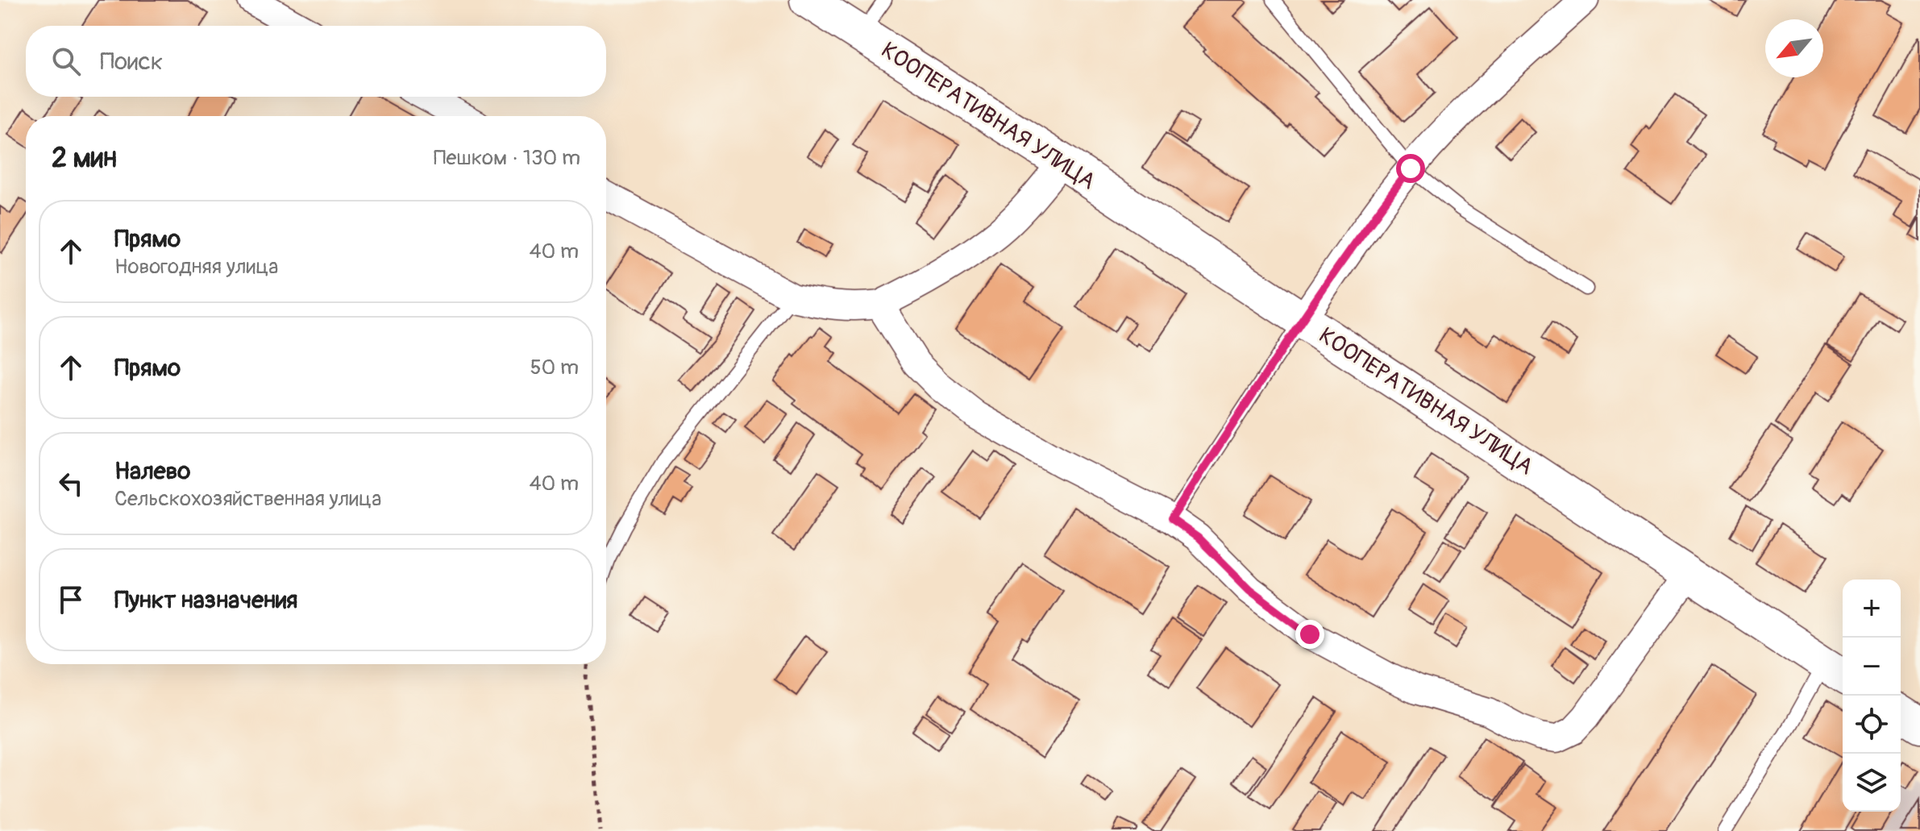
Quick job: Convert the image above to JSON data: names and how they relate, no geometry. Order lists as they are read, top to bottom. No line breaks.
{"streets":{"street":["КООПЕРАТИВНАЯ УЛИЦА"]},"north":"bottom left","page":{"search":"Поиск","heading":["2 мин","Пешком · 130 m"],"list":[["Прямо","Новогодняя улица","40 m"],["Прямо","50 m"],["Налево","Сельскохозяйственная улица","40 m"],"Пункт назначения"],"map_buttons":["+","−"]}}
